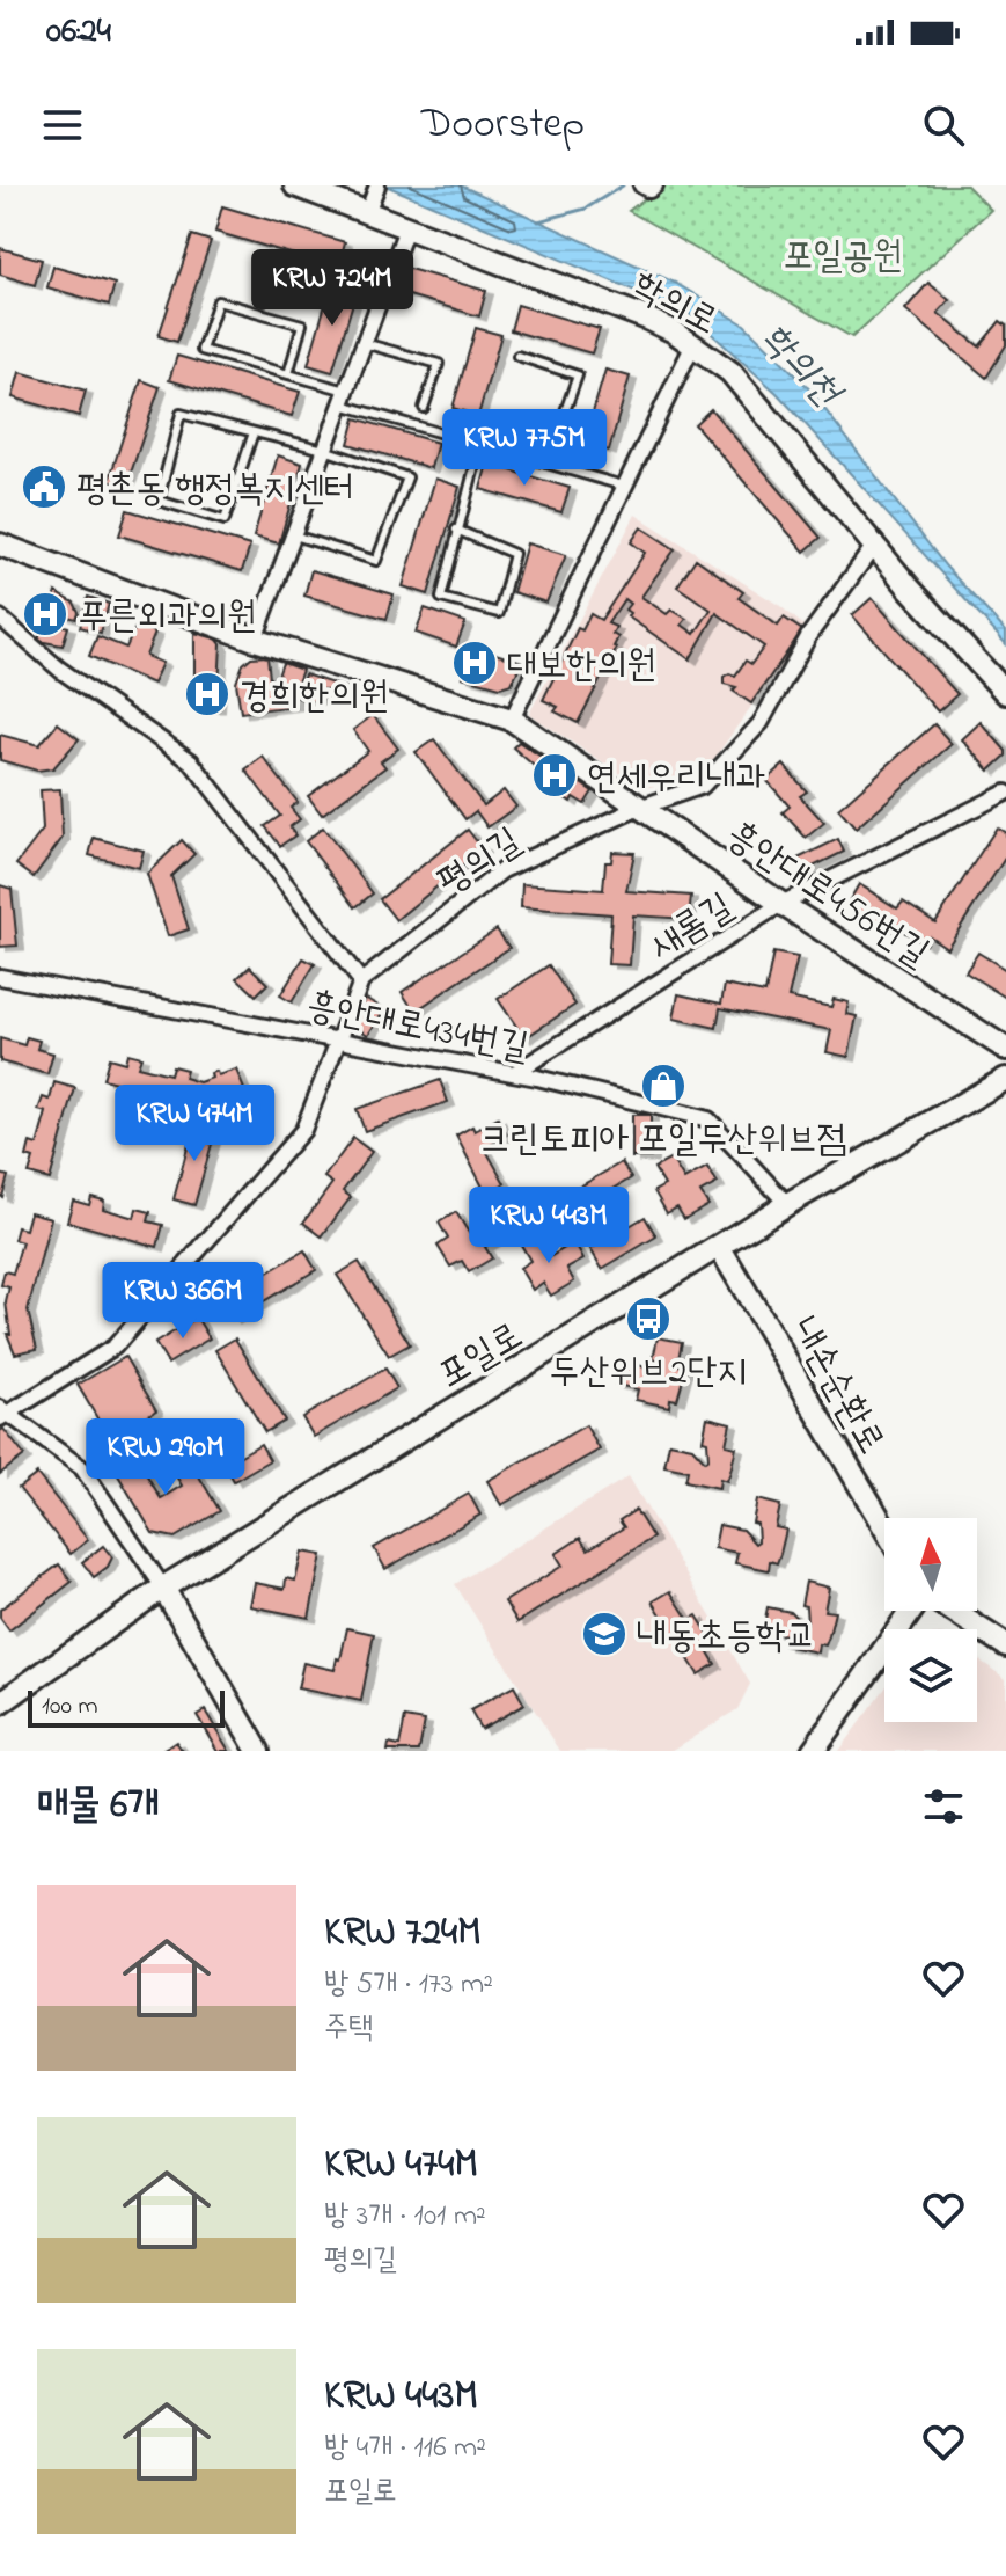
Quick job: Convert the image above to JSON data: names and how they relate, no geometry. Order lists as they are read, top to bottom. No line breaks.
{"streets":{"street":["학의로","평의길","흥안대로456번길","새롬길","흥안대로434번길","포일로","내손순환로"]},"crossings":[["학의로","평의길"],["평의길","흥안대로456번길"],["흥안대로456번길","새롬길"],["새롬길","흥안대로434번길"],["흥안대로434번길","포일로"],["포일로","내손순환로"]],"water":["학의천"],"parks":["포일공원"],"places":{"public building":["평촌동 행정복지센터"],"hospital":["푸른외과의원","대보한의원","경희한의원","연세우리내과"],"shop":["크린토피아 포일두산위브점"],"bus stop":["두산위브2단지"],"school or university":["내동초등학교"]},"scale_bar":"100 m","north":"top","page":{"status":"06:24","header":"Doorstep","price":["KRW 724M","KRW 775M","KRW 474M","KRW 443M","KRW 366M","KRW 290M"],"scale":"100 m","heading":"매물 6개","list":[{"name":"KRW 724M","note":"방 5개 · 173 m² · 주택"},{"name":"KRW 474M","note":"방 3개 · 101 m² · 평의길"},{"name":"KRW 443M","note":"방 4개 · 116 m² · 포일로"}]}}
